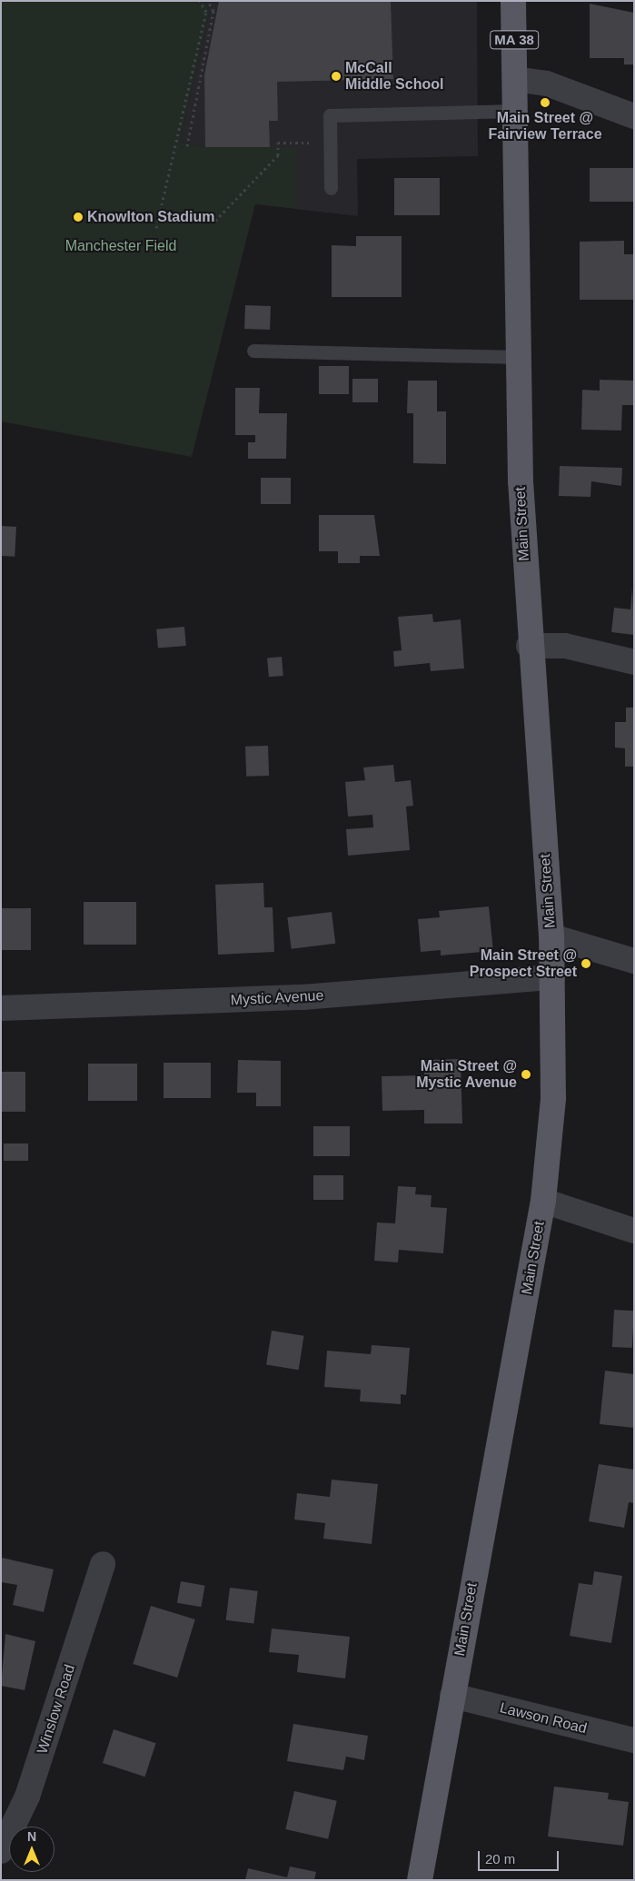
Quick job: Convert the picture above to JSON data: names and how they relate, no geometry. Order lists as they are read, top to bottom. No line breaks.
{"streets":{"main road":["MA 38","Main Street"],"street":["Mystic Avenue","Winslow Road","Lawson Road"]},"crossings":[["Main Street","Mystic Avenue"],["Main Street","Lawson Road"]],"parks":["Manchester Field"],"places":["McCall Middle School","Main Street @ Fairview Terrace","Knowlton Stadium","Main Street @ Prospect Street","Main Street @ Mystic Avenue"],"scale_bar":"20 m","north":"top"}
